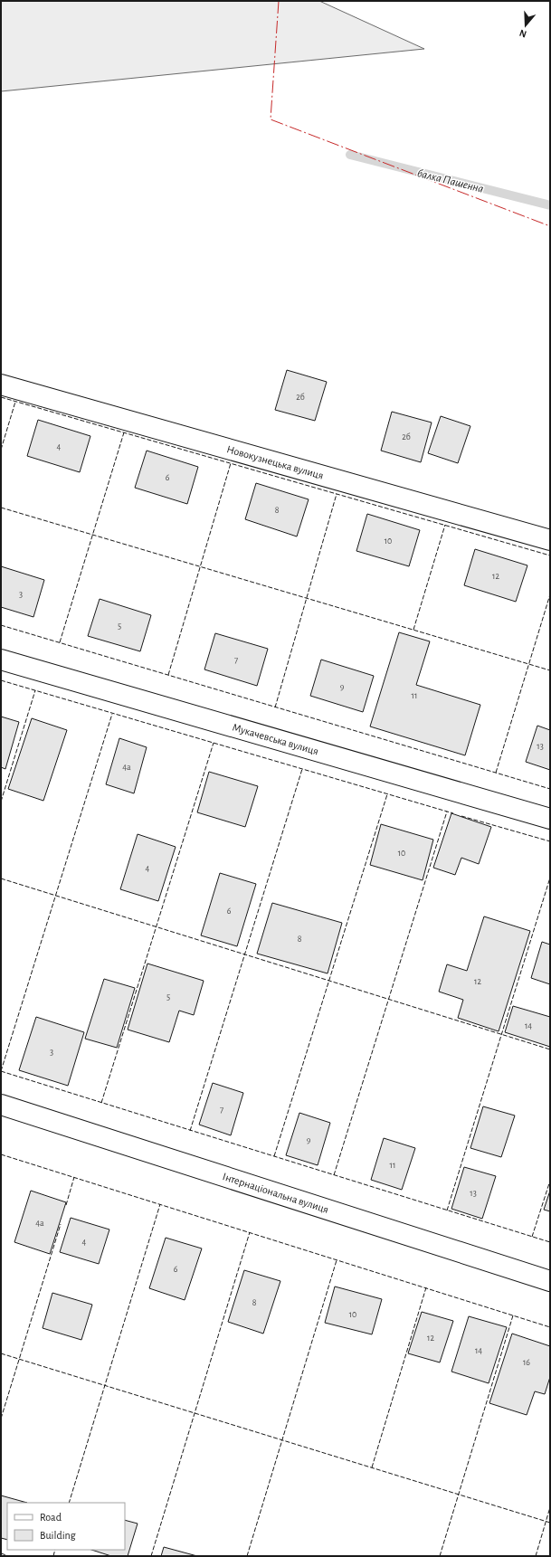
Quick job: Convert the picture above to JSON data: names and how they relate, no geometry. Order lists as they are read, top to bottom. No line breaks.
{"streets":{"street":["Новокузнецька вулиця","Мукачевська вулиця","Інтернаціональна вулиця"]},"water":["балка Пашенна"],"house_numbers":["2б","2б","4","6","8","10","12","3","5","7","9","11","13","4а","10","4","6","8","12","5","14","3","7","9","11","13","4а","4","6","8","10","12","14","16"],"legend":["Road","Building"],"north":"bottom"}
